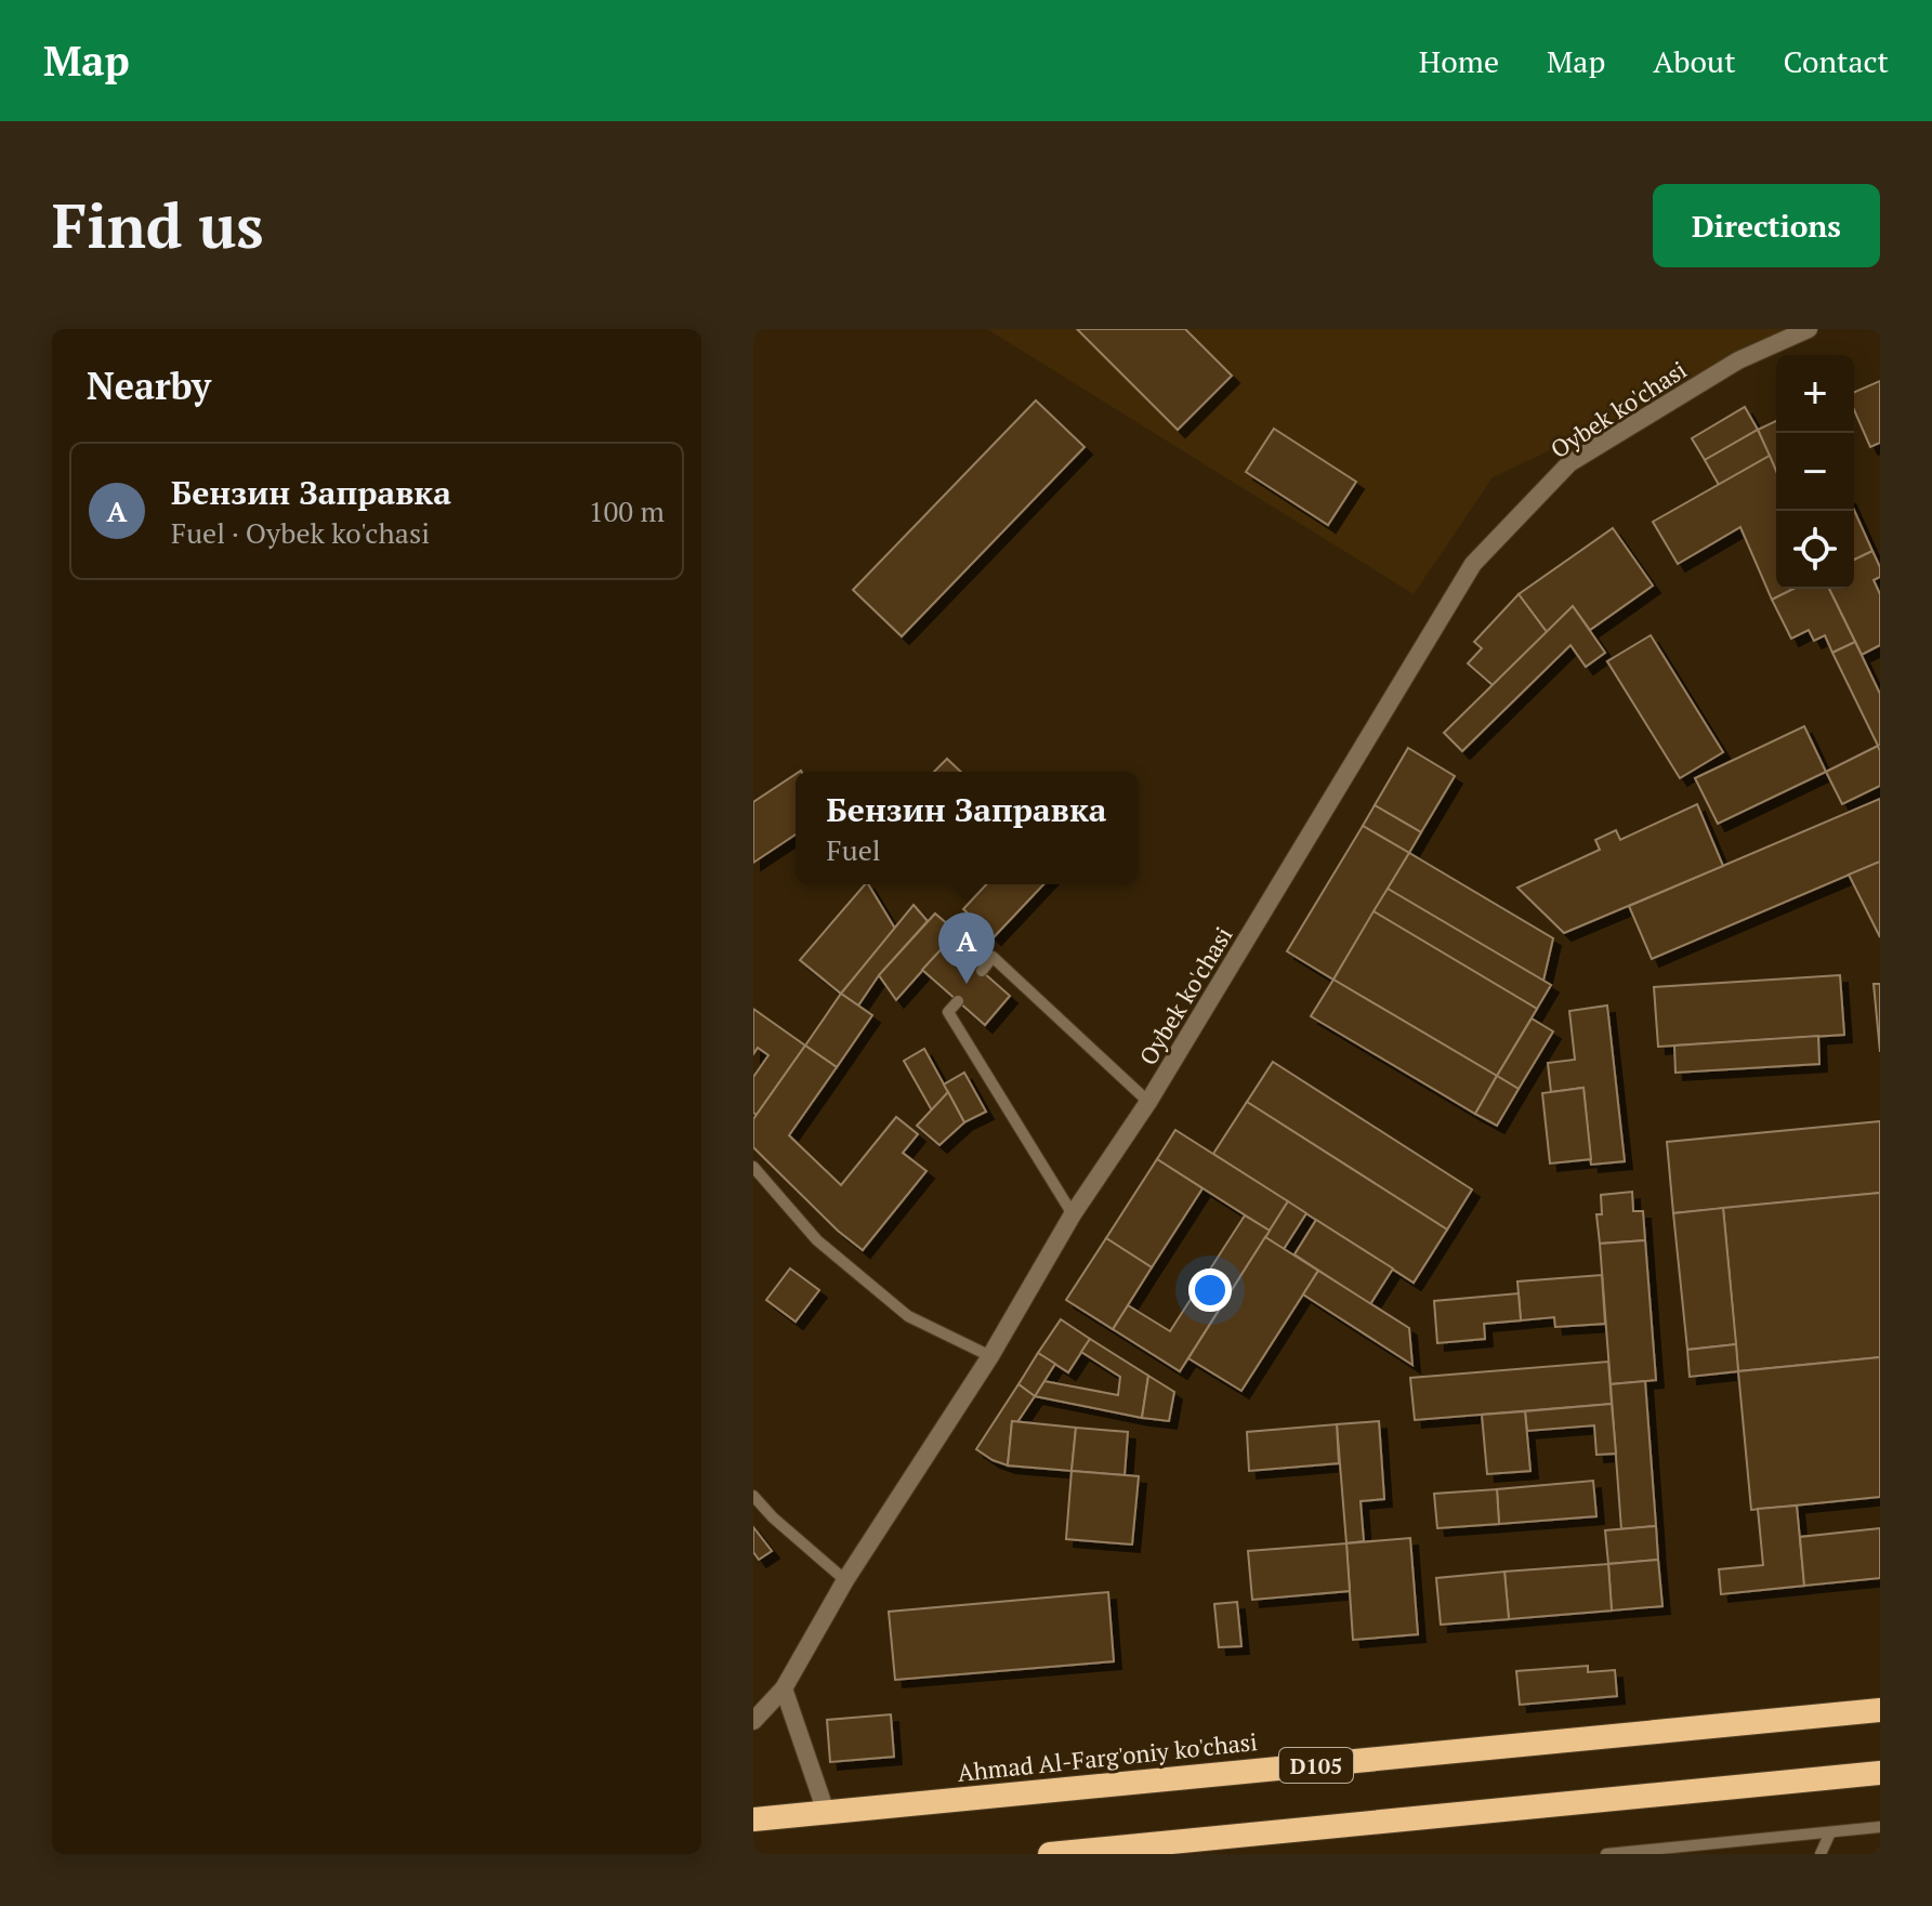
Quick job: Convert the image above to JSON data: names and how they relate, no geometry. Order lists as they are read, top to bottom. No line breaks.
{"streets":{"highway":["Ahmad Al-Farg'oniy ko'chasi","D105"],"street":["Oybek ko'chasi"]},"page":{"header":"Map","nav":["Home","Map","About","Contact"],"buttons":"Directions","title":"Find us","heading":"Nearby","map_buttons":["+","−"],"list":[{"mark":"A","name":"Бензин Заправка","note":"Fuel · Oybek ko'chasi","value":"100 m"}],"popup":["Бензин Заправка","Fuel"],"pins":"A"}}
